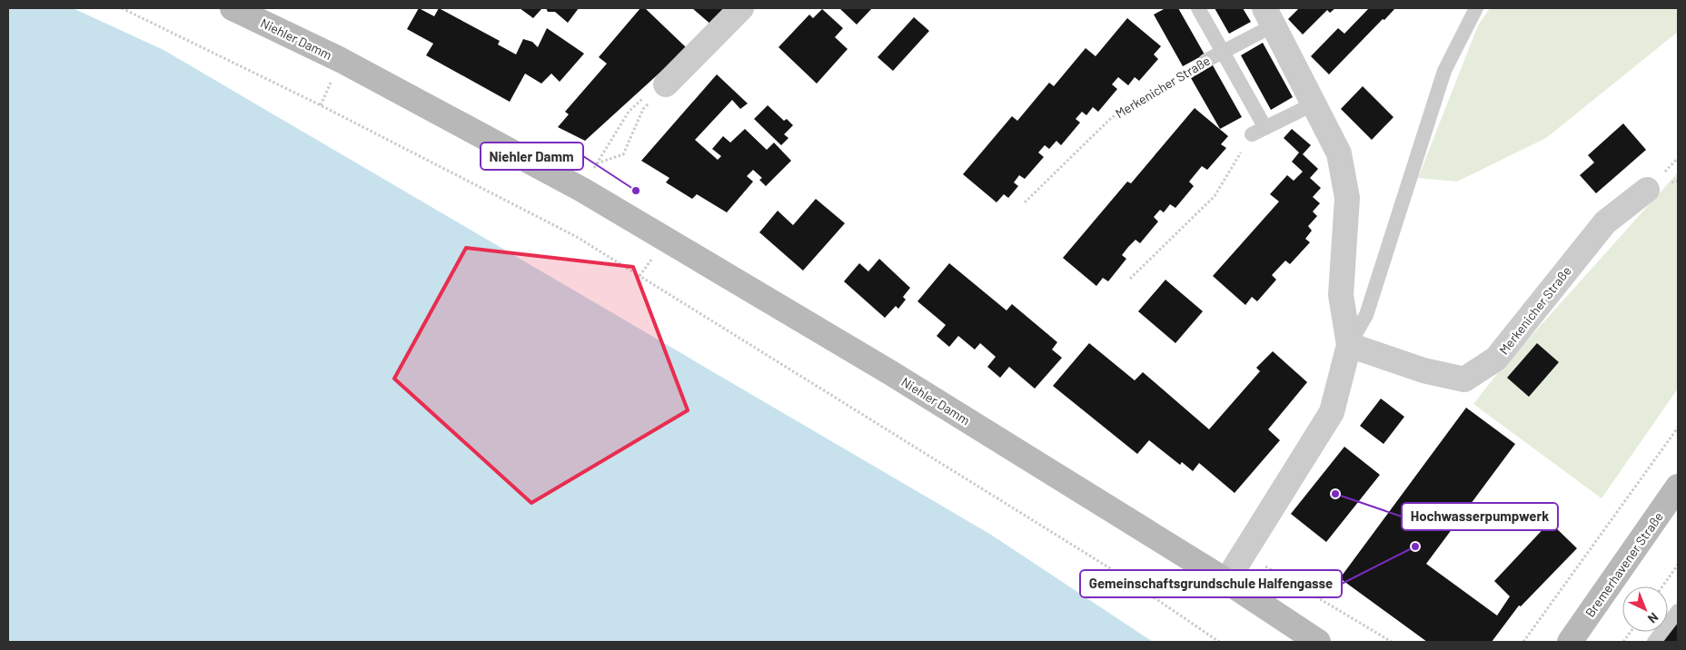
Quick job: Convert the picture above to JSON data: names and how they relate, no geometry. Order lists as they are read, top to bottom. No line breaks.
{"streets":{"street":["Niehler Damm","Merkenicher Straße","Bremerhavener Straße"]},"crossings":[["Niehler Damm","Merkenicher Straße"]],"places":["Niehler Damm","Hochwasserpumpwerk","Gemeinschaftsgrundschule Halfengasse"],"north":"bottom right"}
